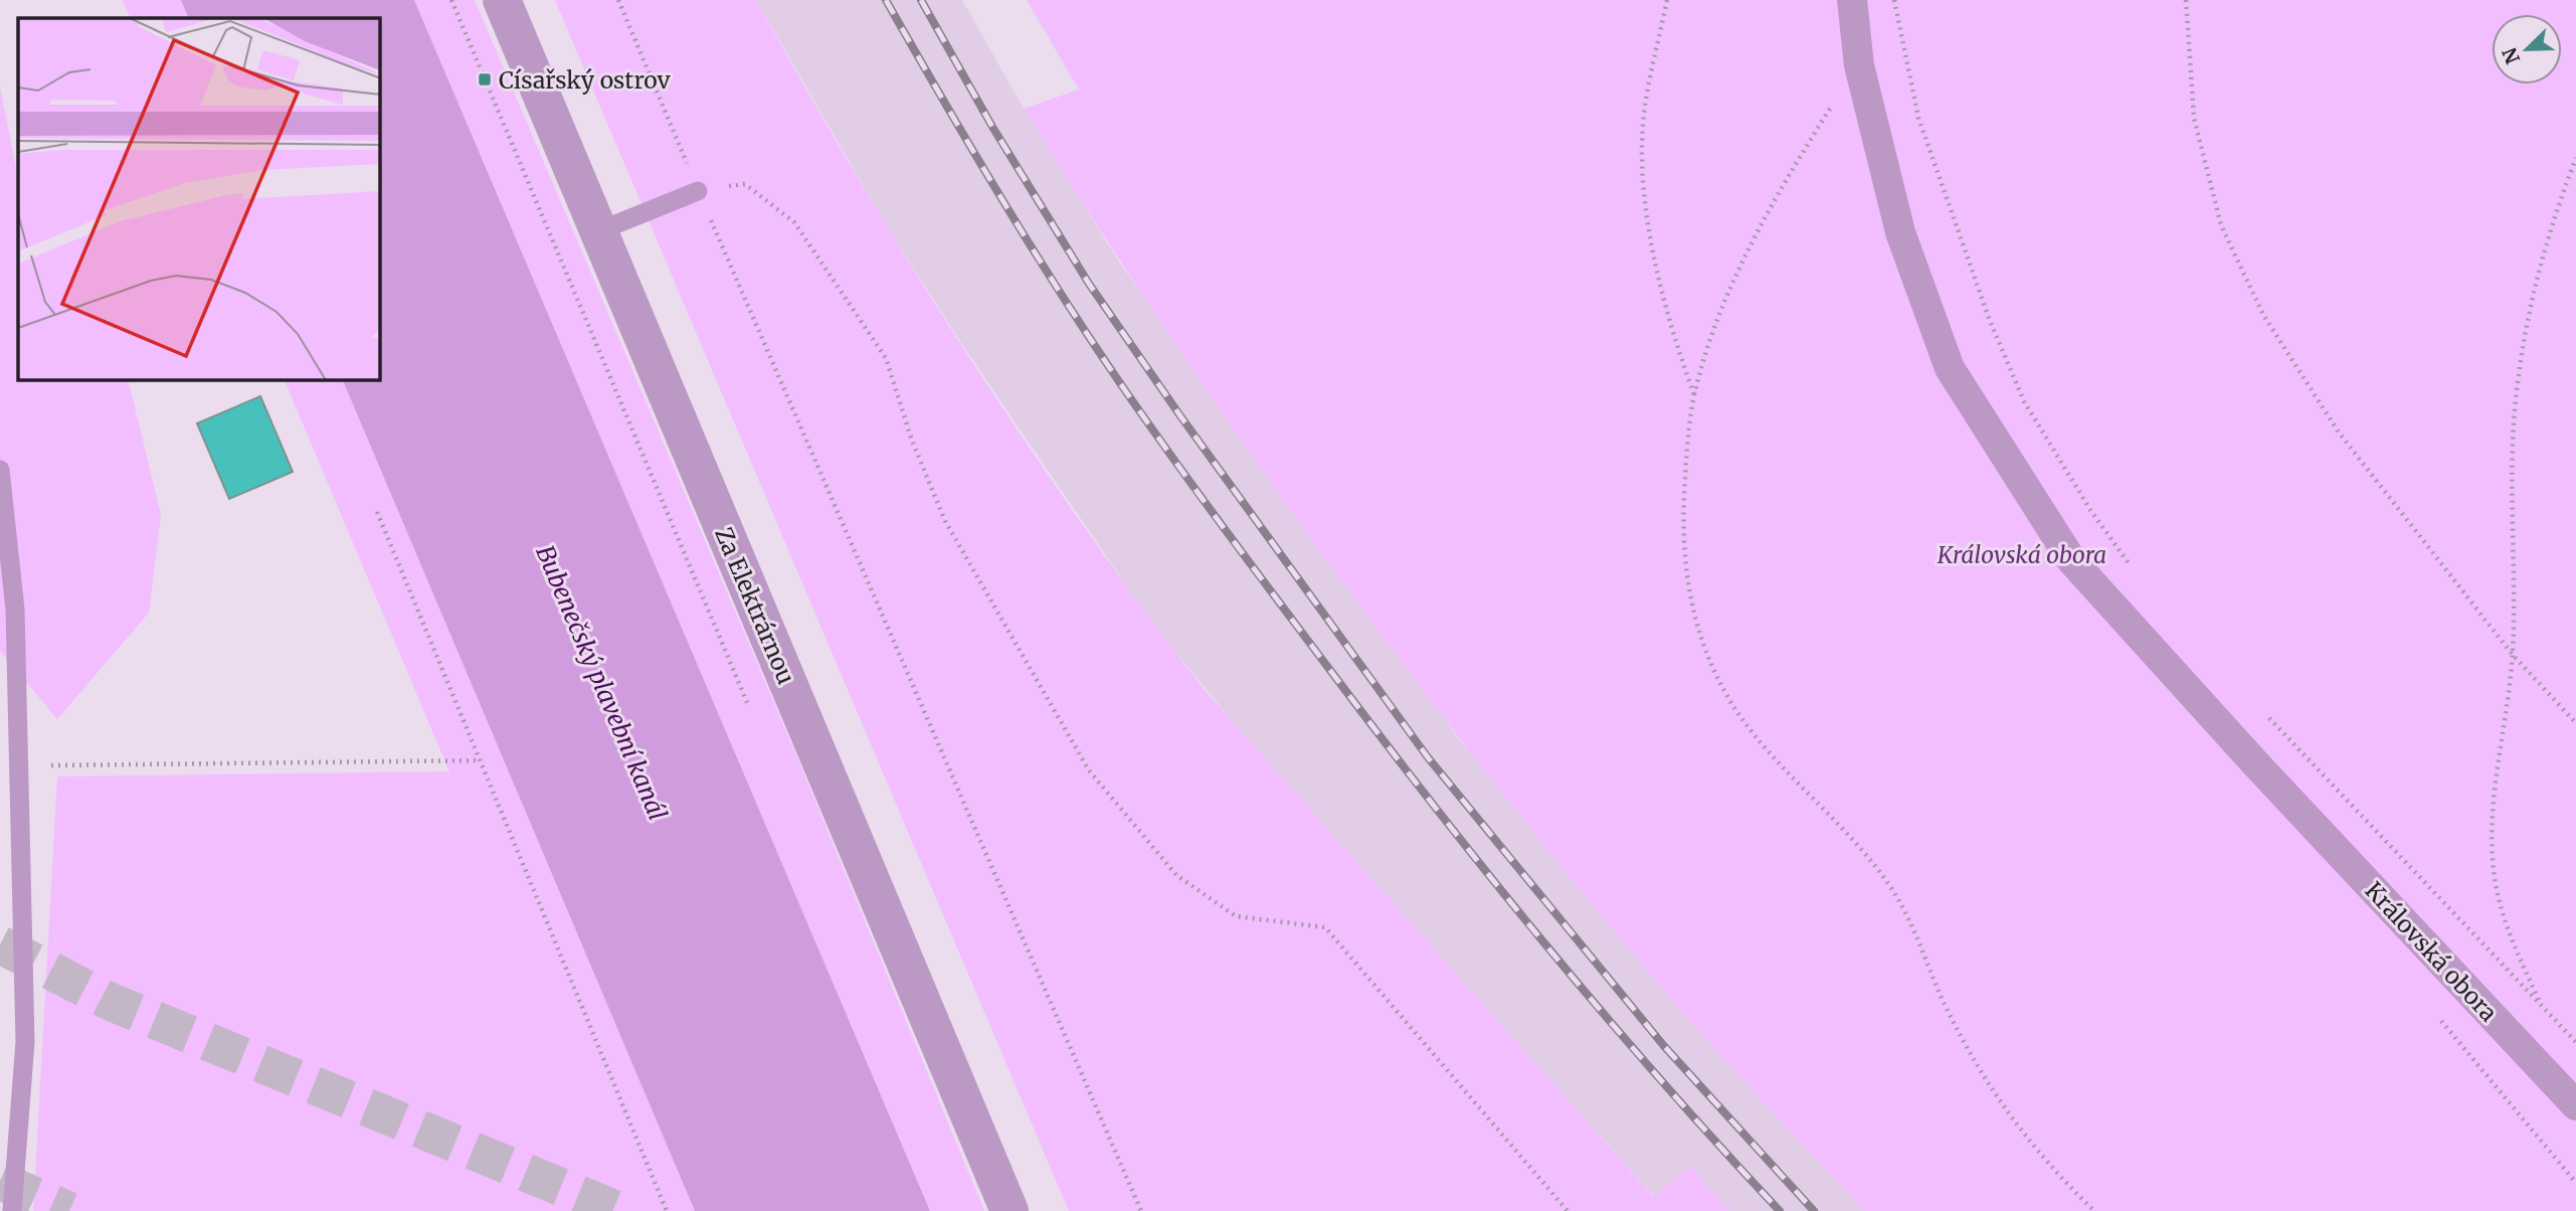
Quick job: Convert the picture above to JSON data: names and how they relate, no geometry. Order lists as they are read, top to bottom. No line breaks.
{"streets":{"street":["Za Elektrárnou","Královská obora"]},"water":["Bubenečský plavební kanál"],"parks":["Královská obora"],"places":{"transit":["Císařský ostrov"]},"north":"bottom left"}
